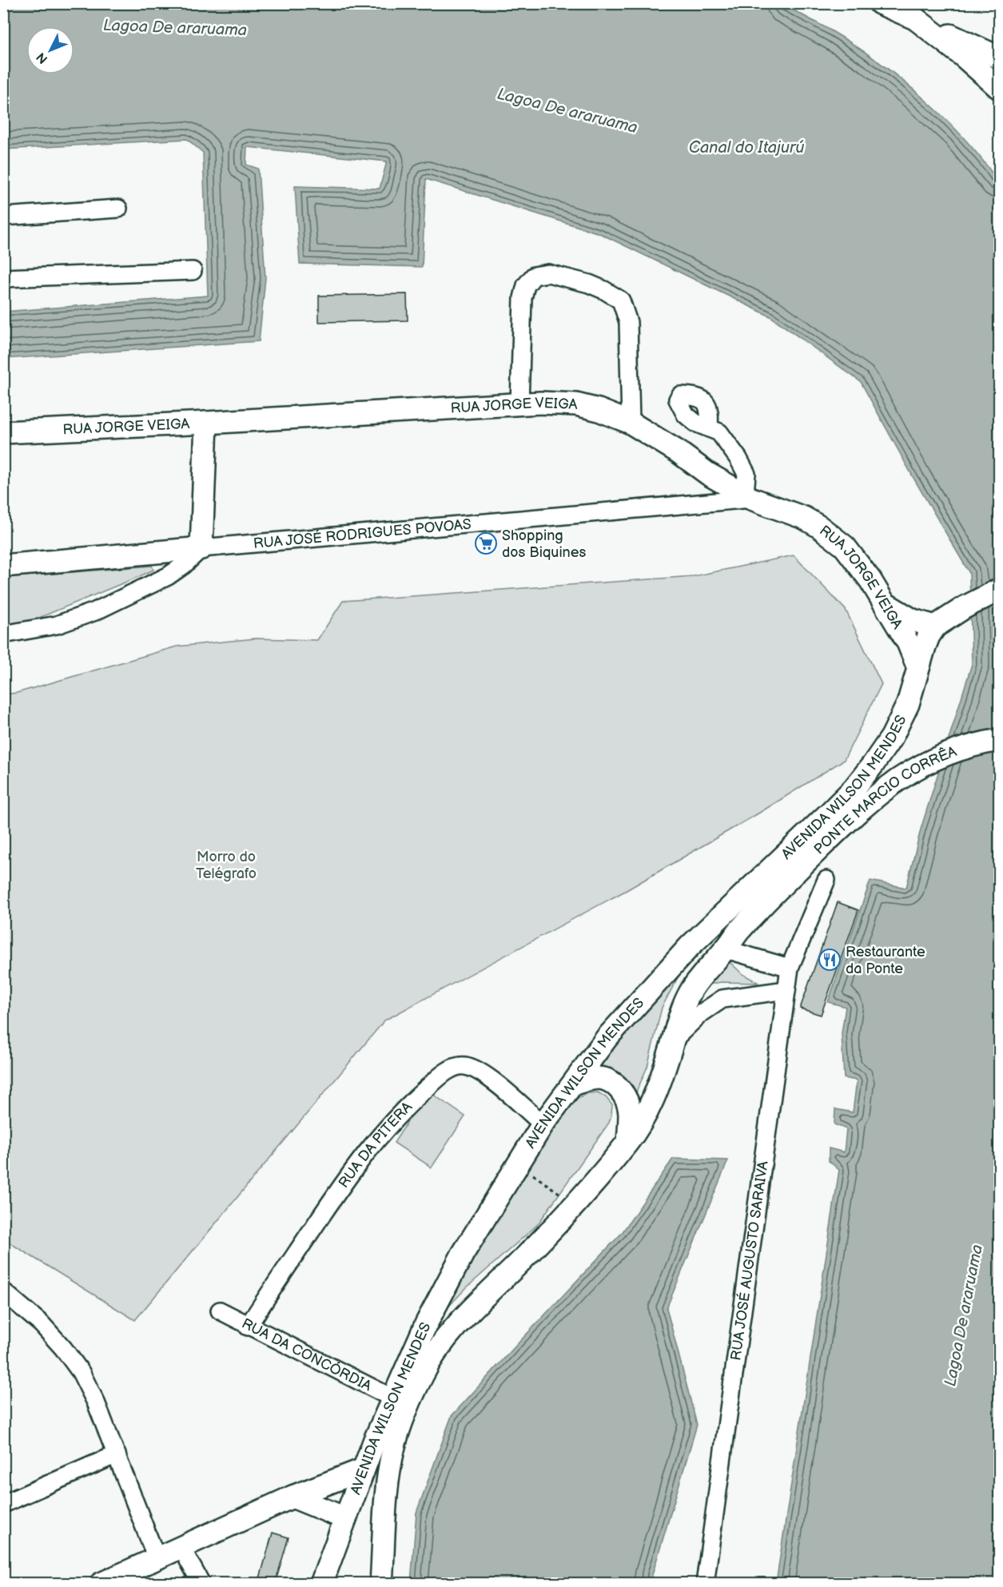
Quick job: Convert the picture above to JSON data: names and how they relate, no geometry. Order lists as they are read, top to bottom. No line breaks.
{"streets":{"main road":["RUA JORGE VEIGA","AVENIDA WILSON MENDES","PONTE MARCIO CORRÊA"],"street":["RUA JOSÉ RODRIGUES POVOAS","RUA DA PITERA","RUA JOSÉ AUGUSTO SARAIVA","RUA DA CONCÓRDIA"]},"crossings":[["RUA JORGE VEIGA","RUA JOSÉ RODRIGUES POVOAS"],["RUA JORGE VEIGA","AVENIDA WILSON MENDES"],["AVENIDA WILSON MENDES","PONTE MARCIO CORRÊA"],["AVENIDA WILSON MENDES","RUA DA PITERA"],["AVENIDA WILSON MENDES","RUA DA CONCÓRDIA"],["RUA DA PITERA","RUA DA CONCÓRDIA"]],"water":["Lagoa De araruama","Canal do Itajurú"],"parks":["Morro do Telégrafo"],"places":{"supermarket":["Shopping dos Biquines"],"restaurant":["Restaurante da Ponte"]},"north":"bottom left"}
